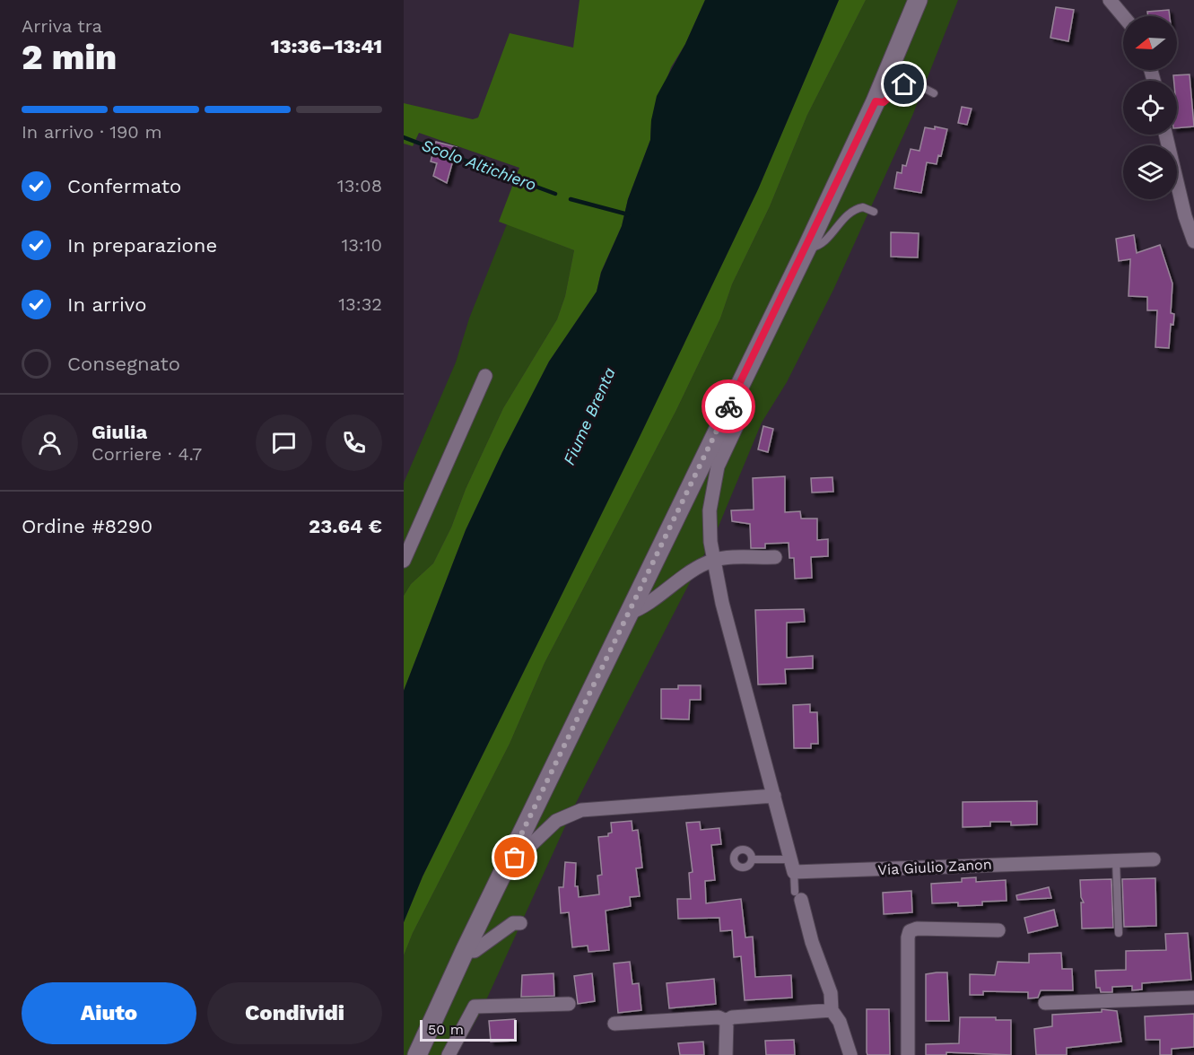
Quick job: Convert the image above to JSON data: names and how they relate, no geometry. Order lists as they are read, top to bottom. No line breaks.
{"streets":{"street":["Via Giulio Zanon"]},"water":["Scolo Altichiero","Fiume Brenta"],"scale_bar":"50 m","north":"left","page":{"heading":["2 min","Arriva tra","13:36–13:41"],"panel":["Giulia","Corriere · 4.7","Ordine #8290","23.64 €"],"bar":"In arrivo · 190 m","list":[["Confermato","13:08"],["In preparazione","13:10"],["In arrivo","13:32"],"Consegnato"],"buttons":["Aiuto","Condividi"],"scale":"50 m"}}
